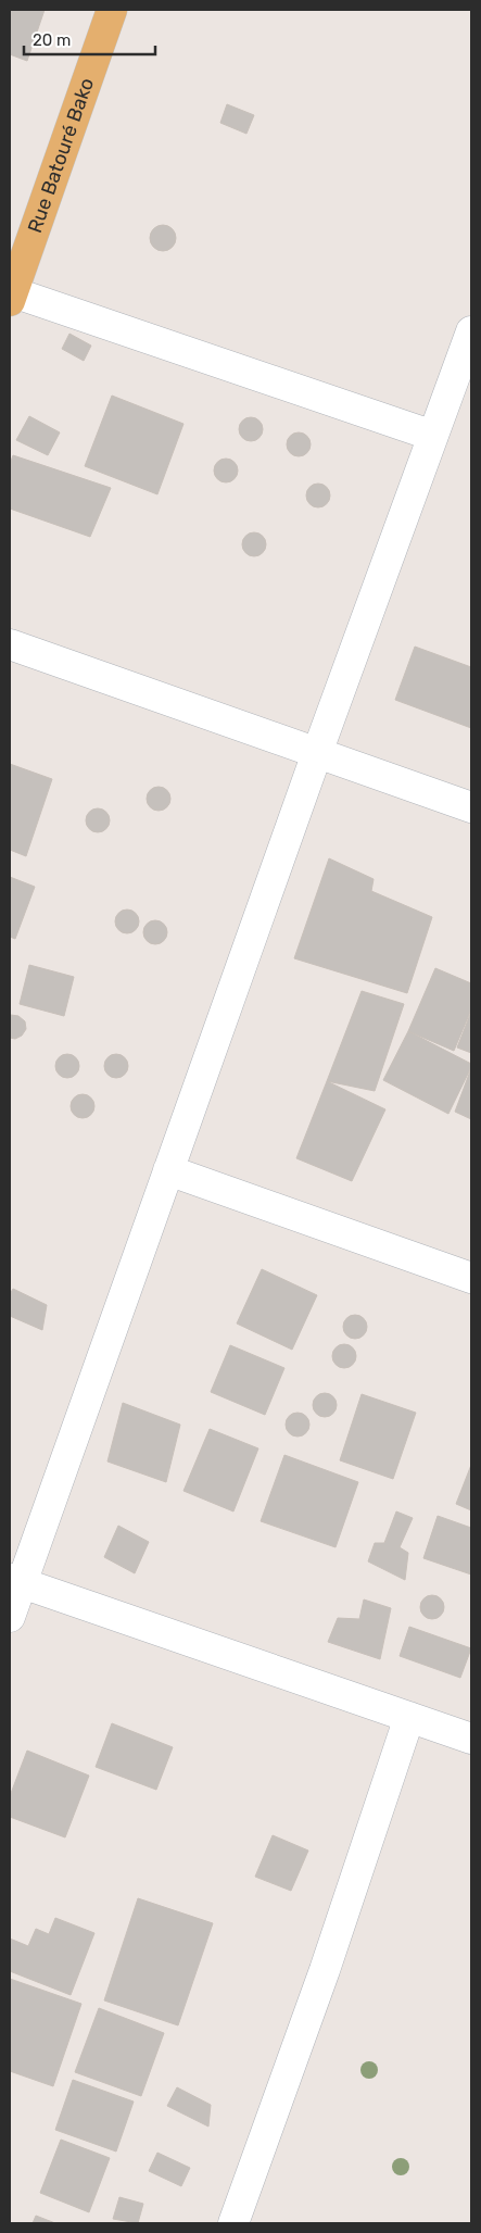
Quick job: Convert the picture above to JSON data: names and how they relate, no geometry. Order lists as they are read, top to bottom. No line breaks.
{"streets":{"main road":["Rue Batouré Bako"]},"scale_bar":"20 m"}
